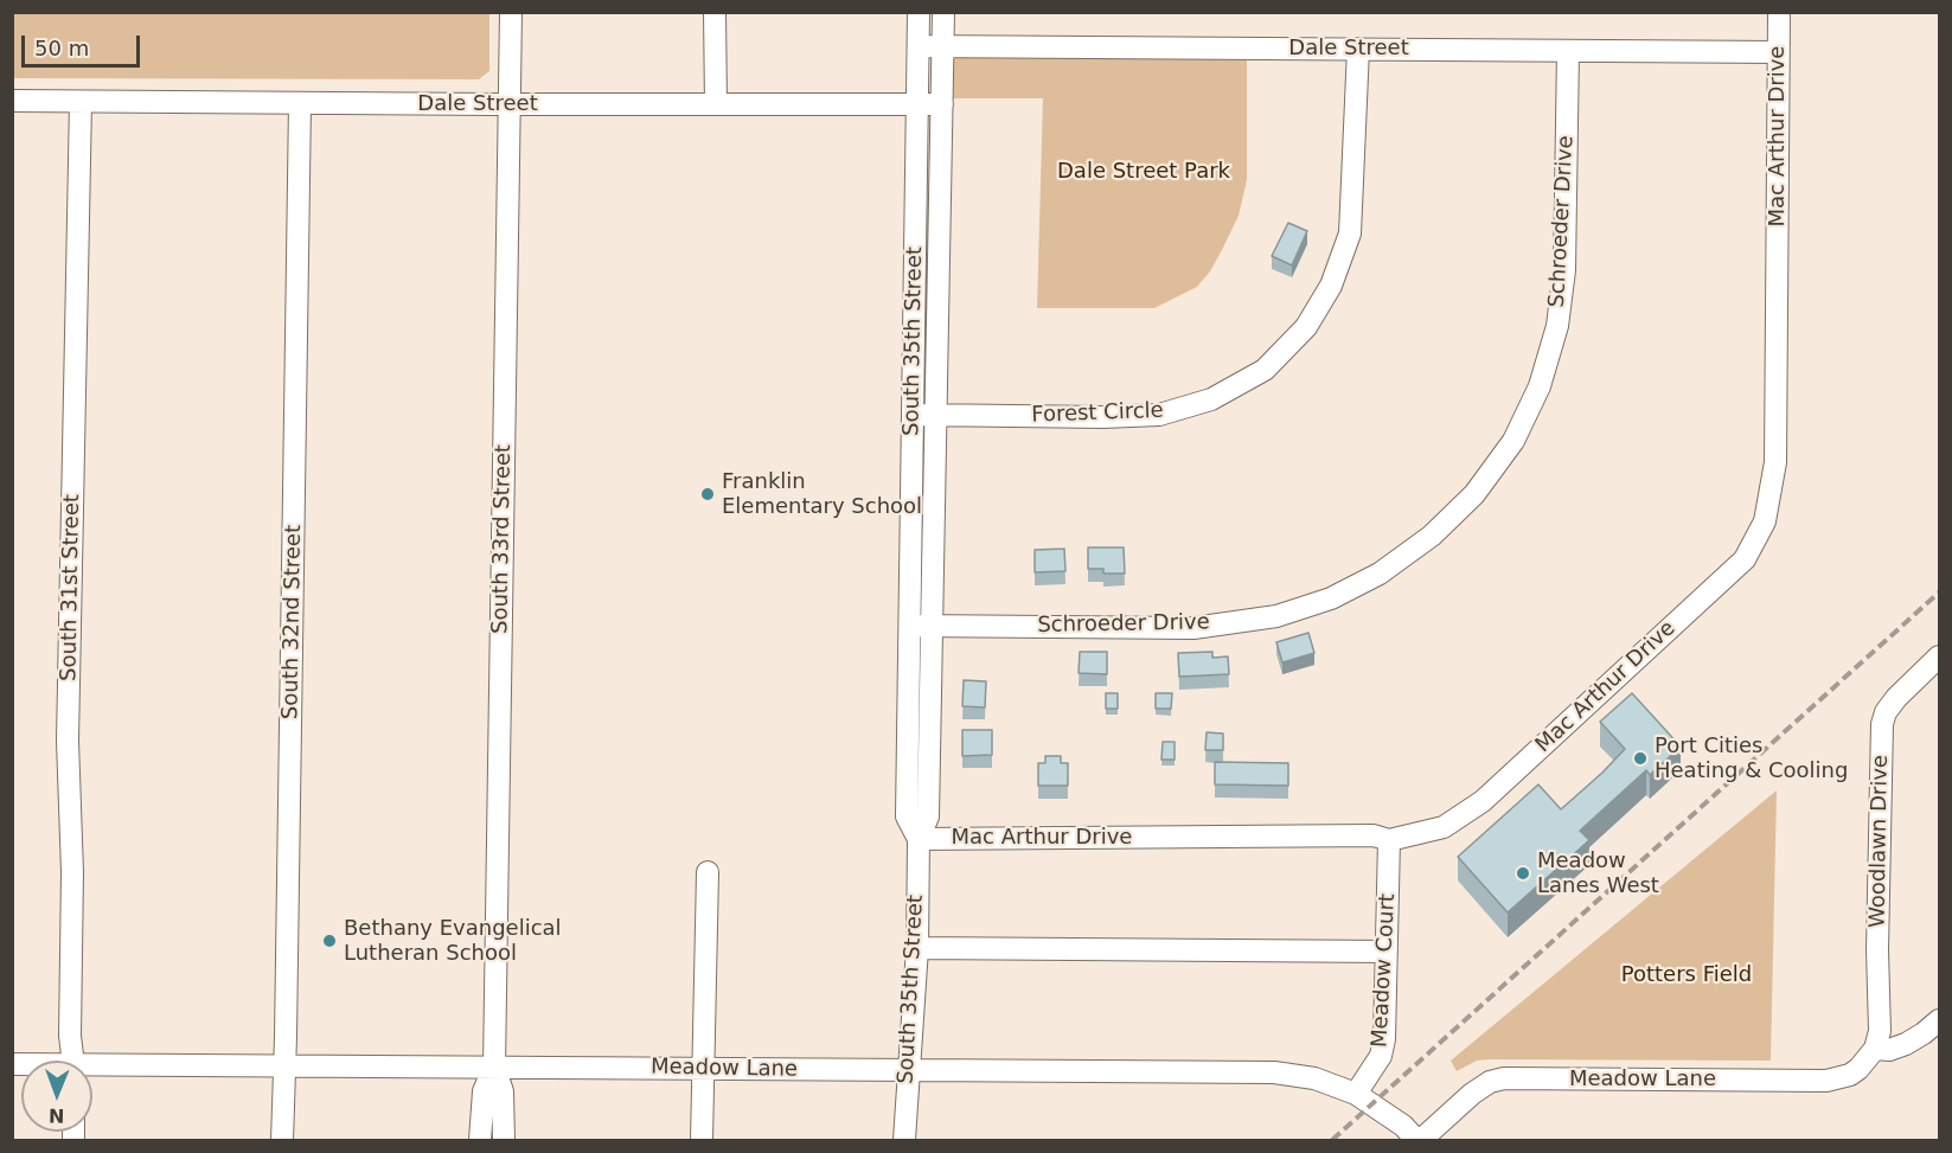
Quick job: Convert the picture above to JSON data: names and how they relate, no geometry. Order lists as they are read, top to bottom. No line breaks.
{"streets":{"street":["Dale Street","Mac Arthur Drive","Schroeder Drive","South 35th Street","Forest Circle","South 33rd Street","South 31st Street","South 32nd Street","Woodlawn Drive","Meadow Court","Meadow Lane"]},"crossings":[["Dale Street","Mac Arthur Drive"],["Dale Street","Schroeder Drive"],["Dale Street","South 35th Street"],["Dale Street","Forest Circle"],["Dale Street","South 33rd Street"],["Dale Street","South 31st Street"],["Dale Street","South 32nd Street"],["Mac Arthur Drive","South 35th Street"],["Mac Arthur Drive","Meadow Court"],["Schroeder Drive","South 35th Street"],["South 35th Street","Forest Circle"],["South 35th Street","Meadow Lane"],["South 33rd Street","Meadow Lane"],["South 32nd Street","Meadow Lane"],["Woodlawn Drive","Meadow Lane"],["Meadow Court","Meadow Lane"]],"parks":["Dale Street Park","Potters Field"],"places":["Franklin Elementary School","Port Cities Heating & Cooling","Meadow Lanes West","Bethany Evangelical Lutheran School"],"scale_bar":"50 m","north":"bottom"}
